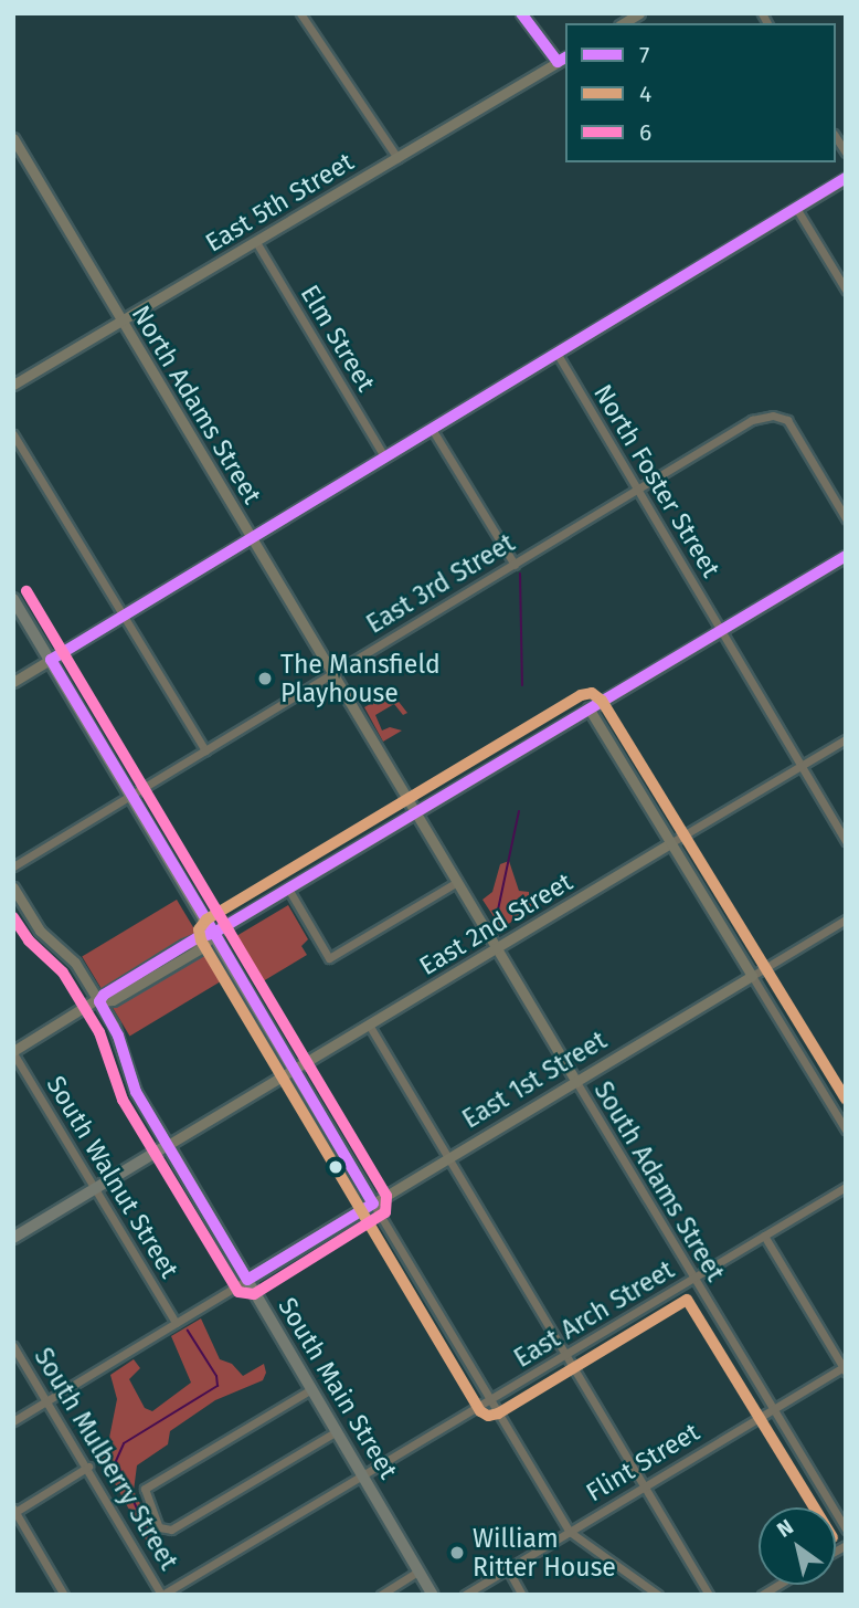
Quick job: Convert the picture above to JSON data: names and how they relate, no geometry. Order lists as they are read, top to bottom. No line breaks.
{"streets":{"highway":["East 1st Street","South Main Street"],"main road":["East 5th Street","North Adams Street","East 2nd Street","South Adams Street"],"street":["Elm Street","North Foster Street","East 3rd Street","South Walnut Street","East Arch Street","South Mulberry Street","Flint Street"]},"crossings":[["East 5th Street","Elm Street"],["East 5th Street","North Adams Street"],["North Adams Street","East 3rd Street"],["North Adams Street","South Adams Street"],["North Foster Street","East 3rd Street"],["North Foster Street","East 2nd Street"],["East 2nd Street","South Adams Street"],["East 2nd Street","South Main Street"],["East 1st Street","South Adams Street"],["East 1st Street","South Main Street"],["South Adams Street","East Arch Street"],["South Adams Street","Flint Street"],["East Arch Street","South Main Street"],["East Arch Street","South Mulberry Street"]],"places":["The Mansfield Playhouse","William Ritter House"],"lines":["transit line 7","transit line 6","transit line 4"],"legend":["7","4","6"],"north":"top left"}
